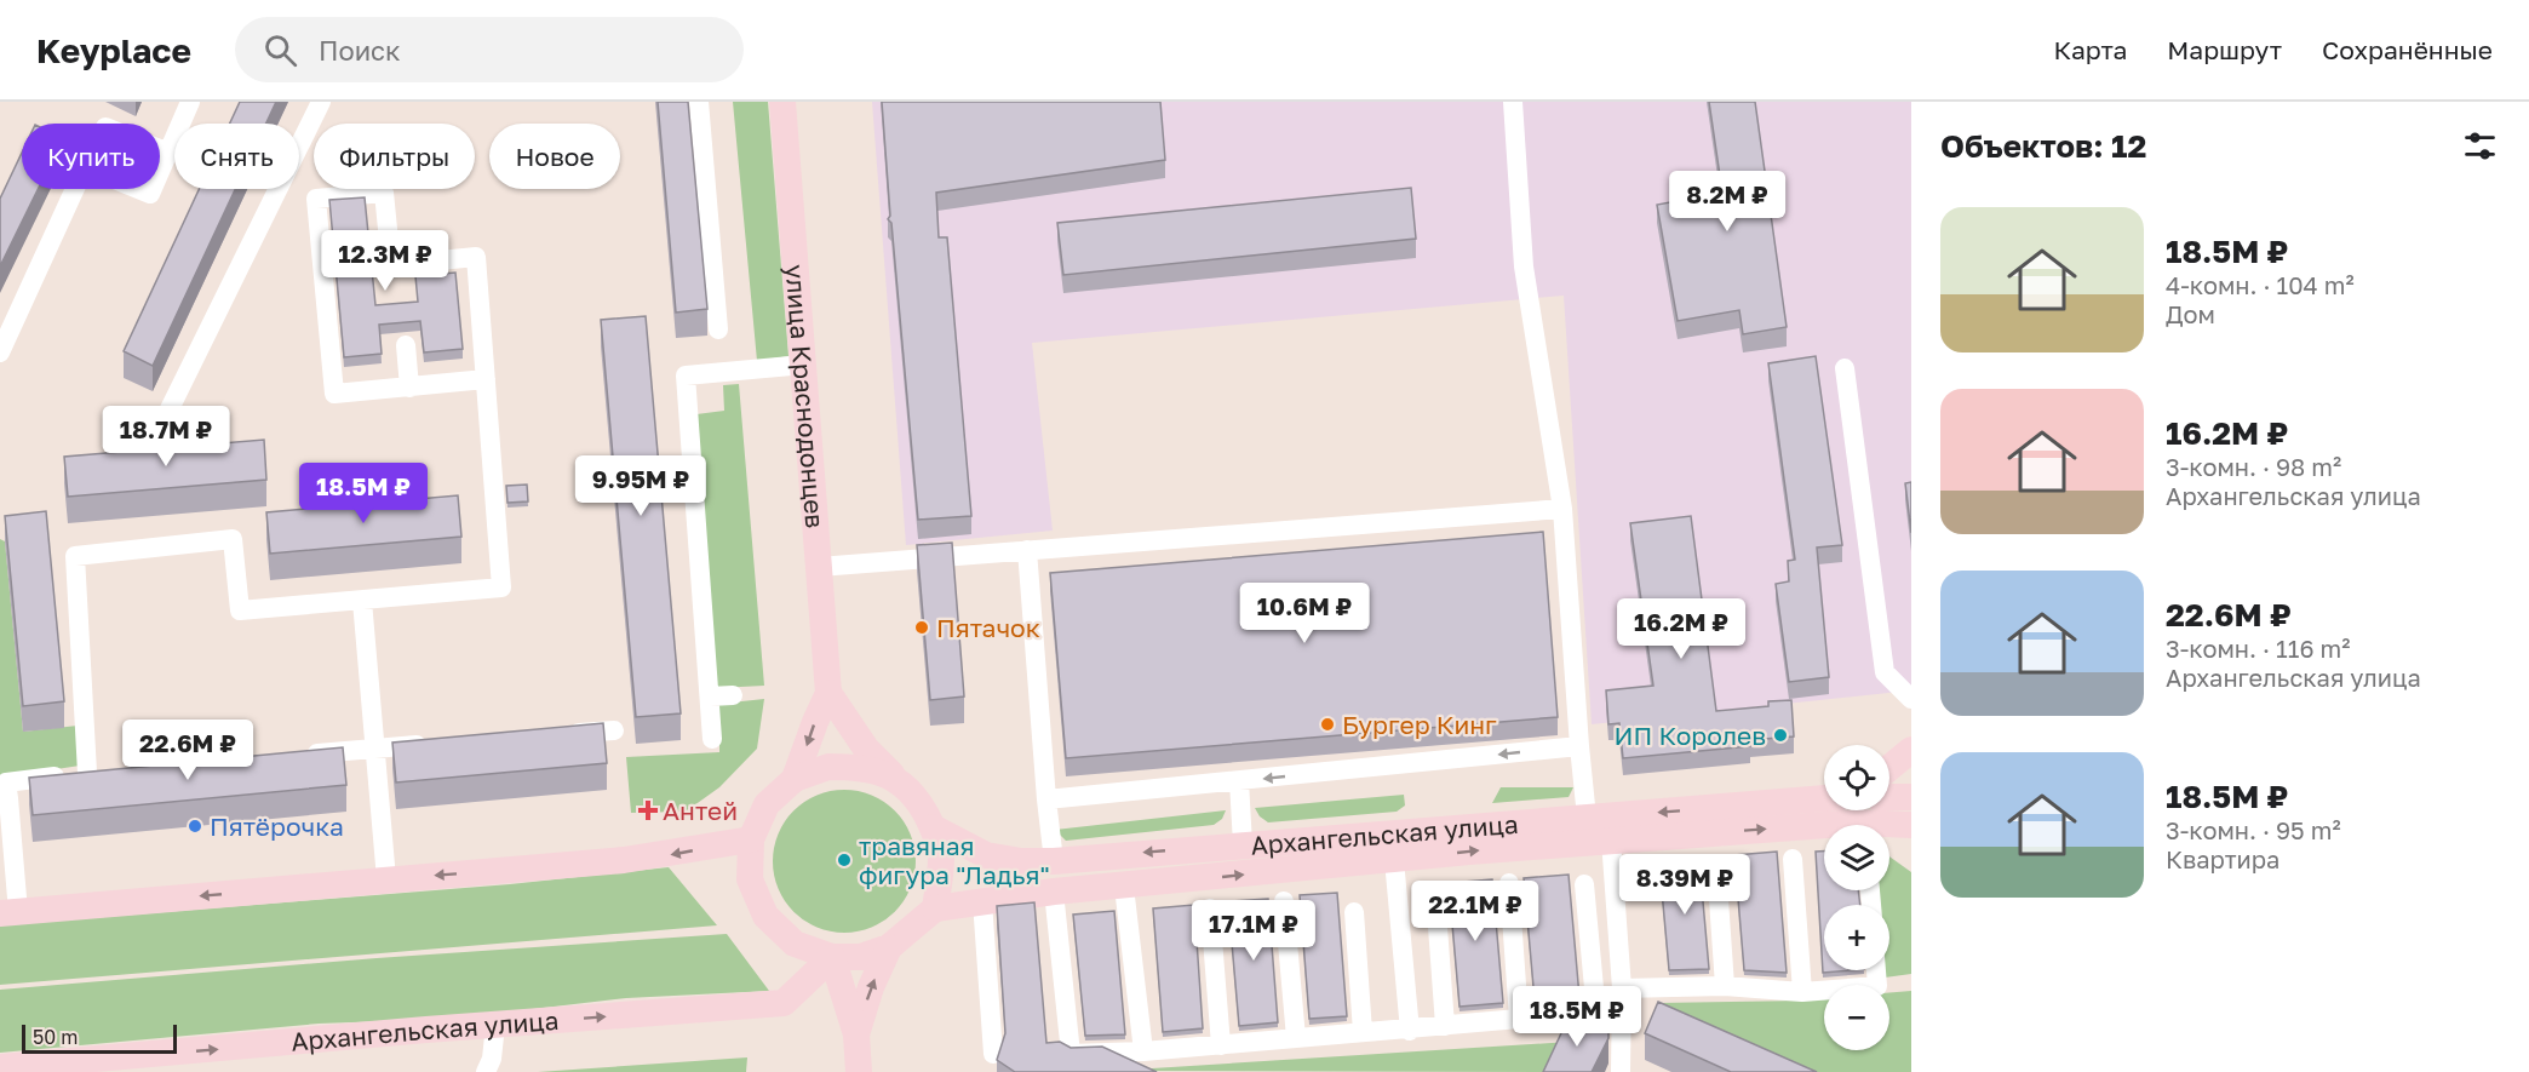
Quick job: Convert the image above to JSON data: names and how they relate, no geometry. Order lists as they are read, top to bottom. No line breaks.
{"streets":{"main road":["улица Краснодонцев","Архангельская улица"]},"crossings":[["улица Краснодонцев","Архангельская улица"]],"places":{"other":["Пятачок","Бургер Кинг","ИП Королев","Пятёрочка","травяная фигура \"Ладья\""],"health":["Антей"]},"scale_bar":"50 m","page":{"header":"Keyplace","search":"Поиск","nav":["Карта","Маршрут","Сохранённые"],"heading":"Объектов: 12","chip":["Купить","Снять","Фильтры","Новое"],"price":["8.2M ₽","12.3M ₽","18.7M ₽","9.95M ₽","18.5M ₽","10.6M ₽","16.2M ₽","22.6M ₽","8.39M ₽","22.1M ₽","17.1M ₽","18.5M ₽"],"list":[{"name":"18.5M ₽","note":"4-комн. · 104 m² · Дом"},{"name":"16.2M ₽","note":"3-комн. · 98 m² · Архангельская улица"},{"name":"22.6M ₽","note":"3-комн. · 116 m² · Архангельская улица"},{"name":"18.5M ₽","note":"3-комн. · 95 m² · Квартира"}],"map_buttons":["+","−"],"scale":"50 m"}}
